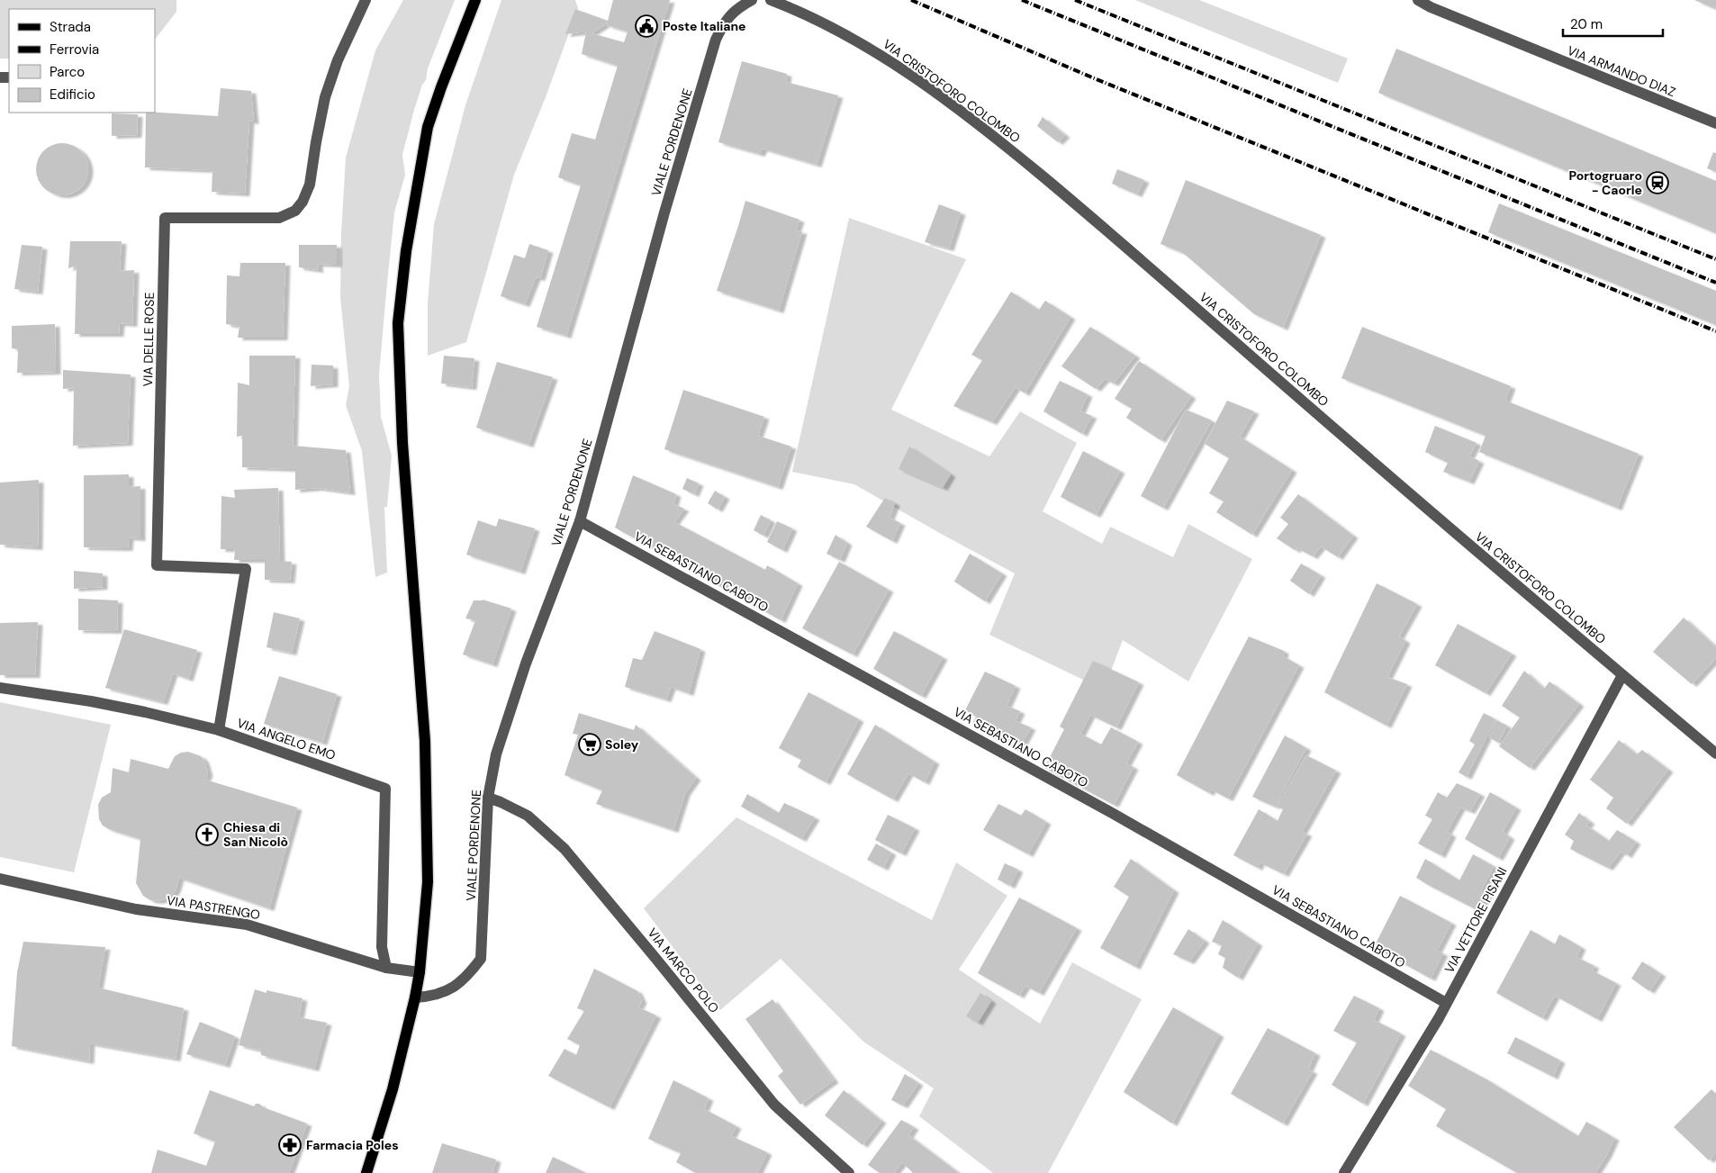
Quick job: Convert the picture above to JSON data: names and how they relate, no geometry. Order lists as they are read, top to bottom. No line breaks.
{"streets":{"street":["VIA ARMANDO DIAZ","VIA CRISTOFORO COLOMBO","VIALE PORDENONE","VIA DELLE ROSE","VIA SEBASTIANO CABOTO","VIA ANGELO EMO","VIA PASTRENGO","VIA VETTORE PISANI","VIA MARCO POLO"]},"crossings":[["VIA CRISTOFORO COLOMBO","VIA VETTORE PISANI"],["VIALE PORDENONE","VIA SEBASTIANO CABOTO"],["VIALE PORDENONE","VIA MARCO POLO"],["VIA DELLE ROSE","VIA ANGELO EMO"],["VIA SEBASTIANO CABOTO","VIA VETTORE PISANI"],["VIA ANGELO EMO","VIA PASTRENGO"]],"places":{"public building":["Poste Italiane"],"station":["Portogruaro - Caorle"],"supermarket":["Soley"],"church":["Chiesa di San Nicolò"],"pharmacy":["Farmacia Poles"]},"legend":["Strada","Ferrovia","Parco","Edificio"],"scale_bar":"20 m"}
